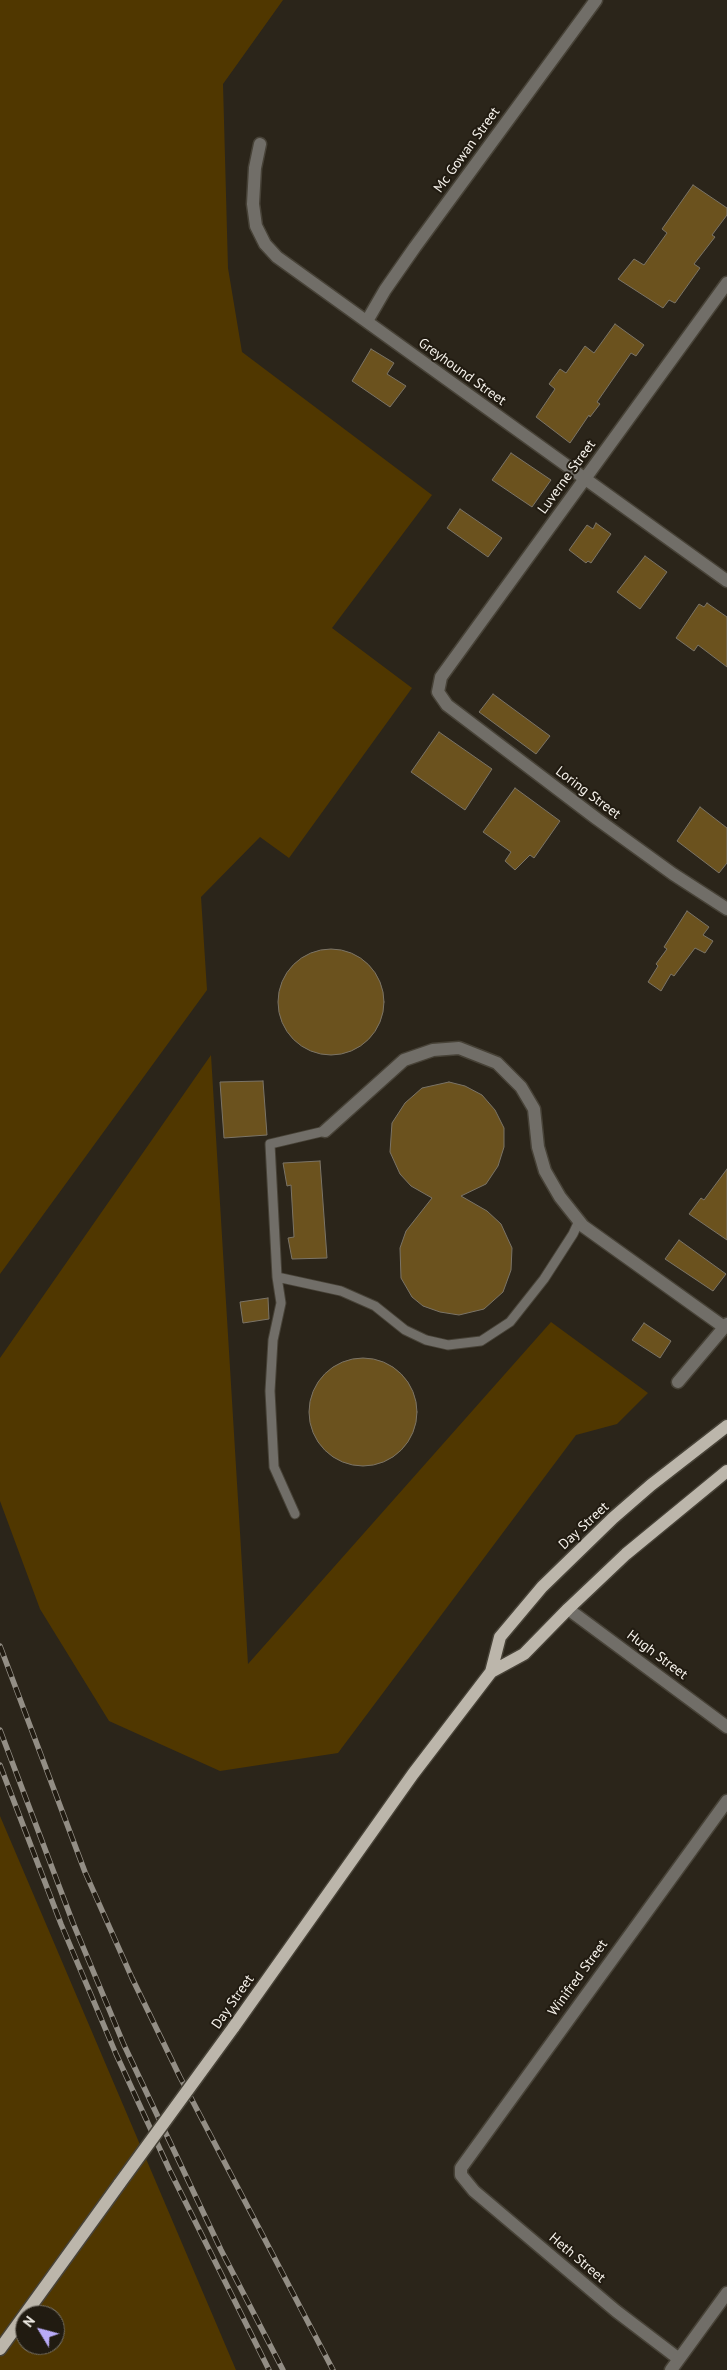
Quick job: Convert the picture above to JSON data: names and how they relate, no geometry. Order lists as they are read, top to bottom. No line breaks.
{"streets":{"main road":["Day Street"],"street":["Mc Gowan Street","Greyhound Street","Luverne Street","Loring Street","Hugh Street","Winifred Street","Heth Street"]},"crossings":[["Mc Gowan Street","Greyhound Street"],["Greyhound Street","Luverne Street"],["Luverne Street","Loring Street"],["Day Street","Hugh Street"],["Winifred Street","Heth Street"]],"north":"top left"}
